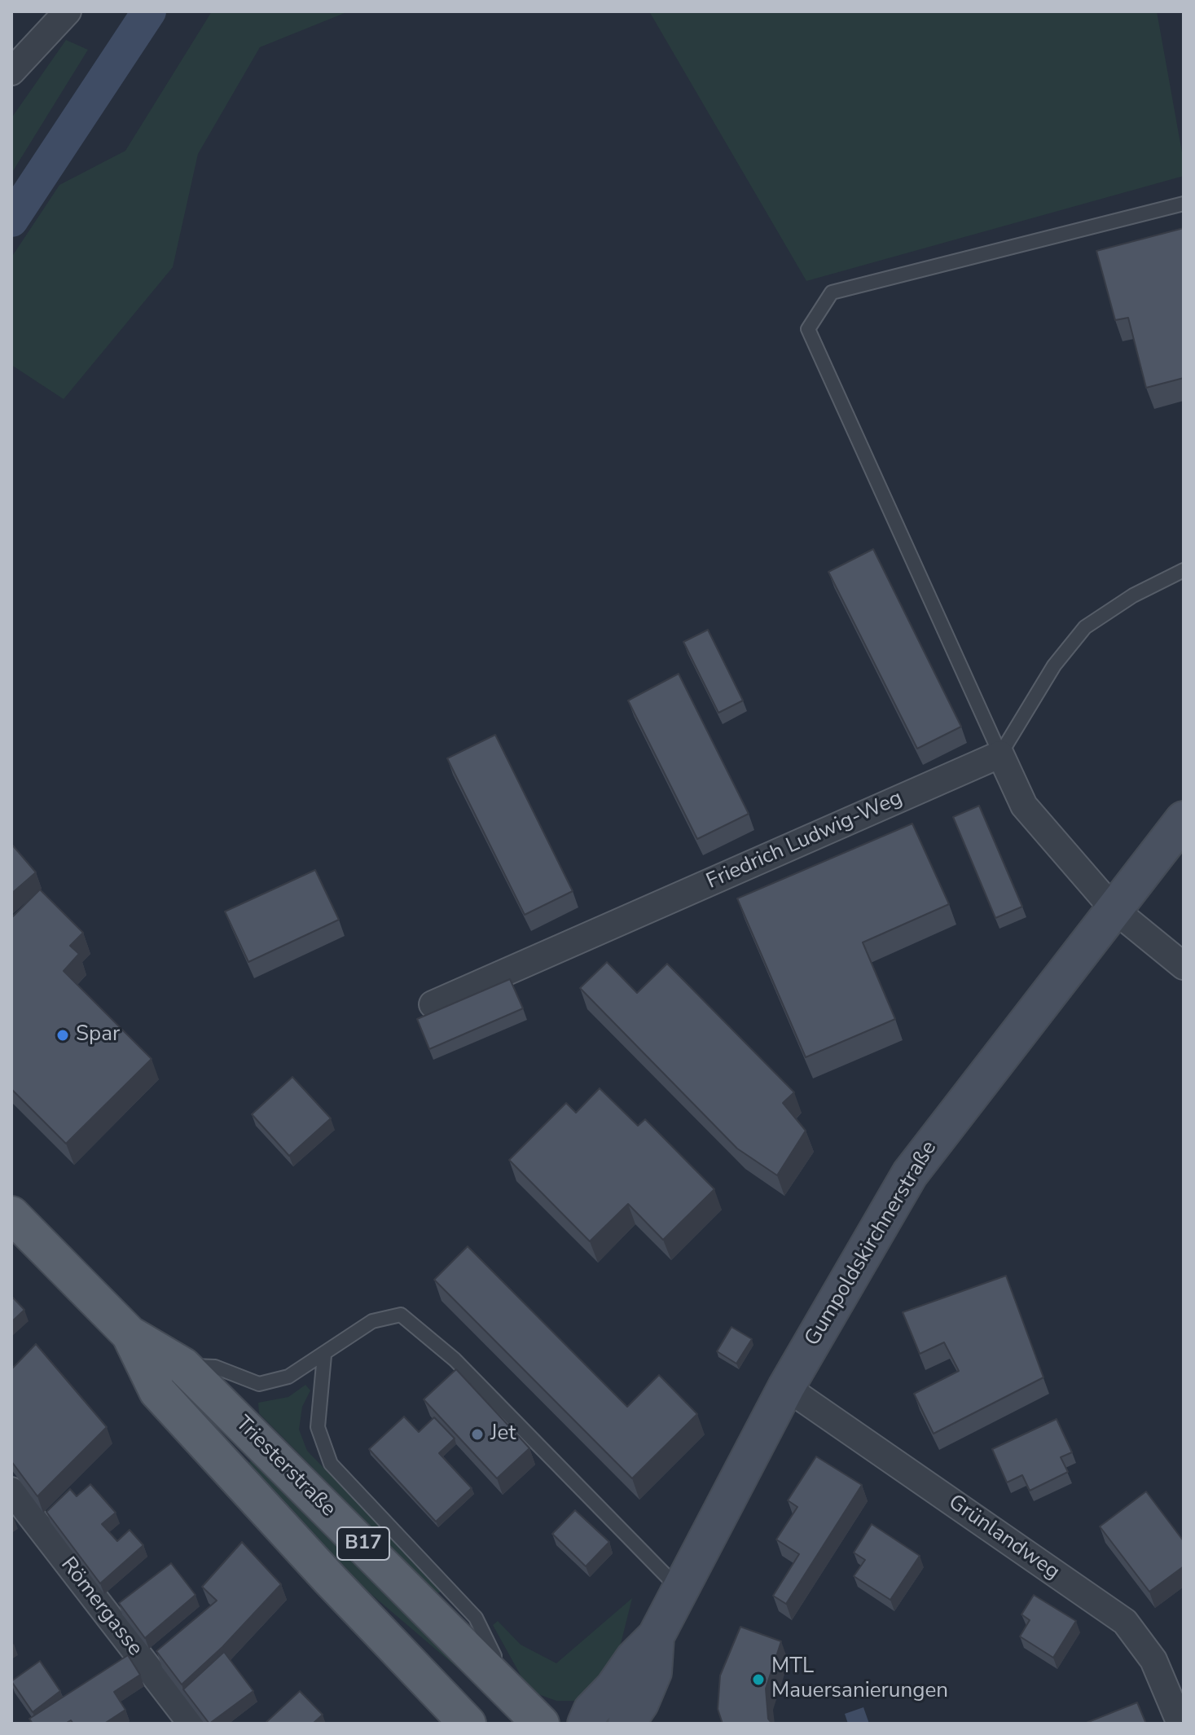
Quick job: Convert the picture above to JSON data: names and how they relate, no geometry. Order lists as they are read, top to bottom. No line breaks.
{"streets":{"main road":["Triesterstraße","B17"],"street":["Friedrich Ludwig-Weg","Gumpoldskirchnerstraße","Grünlandweg","Römergasse"]},"crossings":[["Gumpoldskirchnerstraße","Grünlandweg"]],"places":["Spar","Jet","MTL Mauersanierungen"]}
